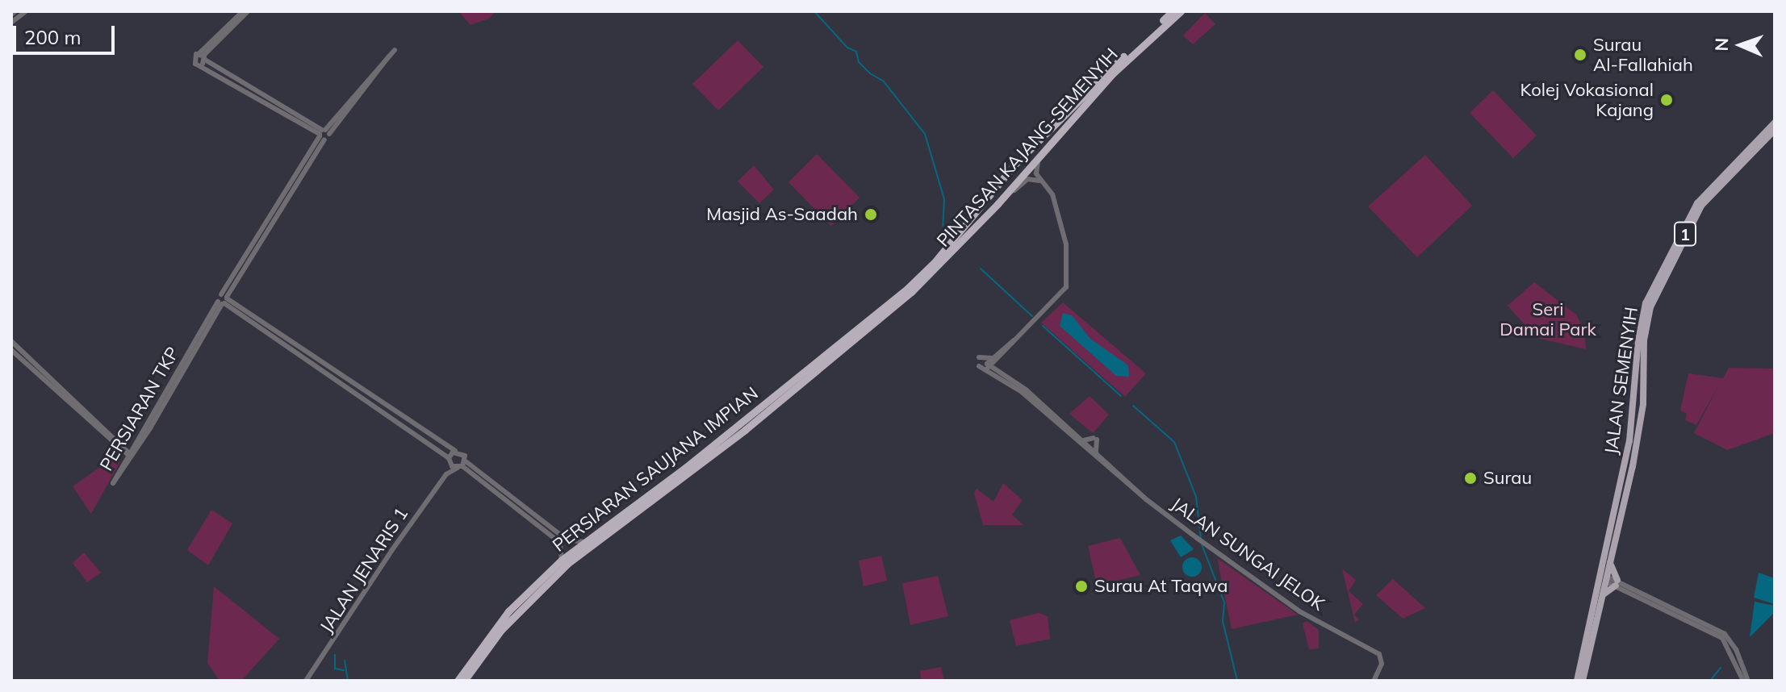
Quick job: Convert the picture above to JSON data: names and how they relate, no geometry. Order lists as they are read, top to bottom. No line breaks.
{"streets":{"highway":["PINTASAN KAJANG-SEMENYIH","PERSIARAN SAUJANA IMPIAN"],"main road":["1","JALAN SEMENYIH"],"street":["PERSIARAN TKP","JALAN SUNGAI JELOK","JALAN JENARIS 1"]},"crossings":[["PINTASAN KAJANG-SEMENYIH","PERSIARAN SAUJANA IMPIAN"]],"parks":["Seri Damai Park"],"places":["Surau Al-Fallahiah","Kolej Vokasional Kajang","Masjid As-Saadah","Surau","Surau At Taqwa"],"scale_bar":"200 m","north":"left"}
